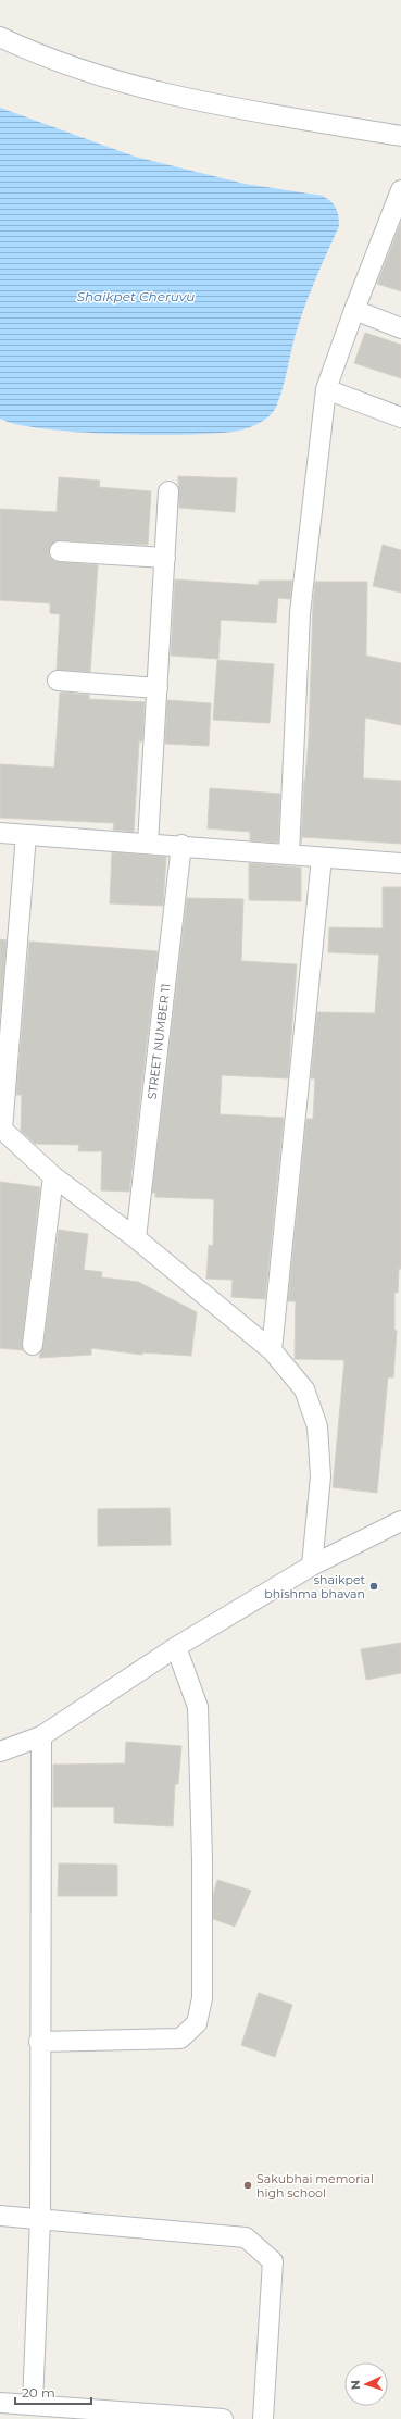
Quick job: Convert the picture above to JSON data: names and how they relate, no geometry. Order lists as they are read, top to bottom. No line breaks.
{"streets":{"street":["STREET NUMBER 11"]},"water":["Shaikpet Cheruvu"],"places":["shaikpet bhishma bhavan","Sakubhai memorial high school"],"scale_bar":"20 m","north":"left"}
